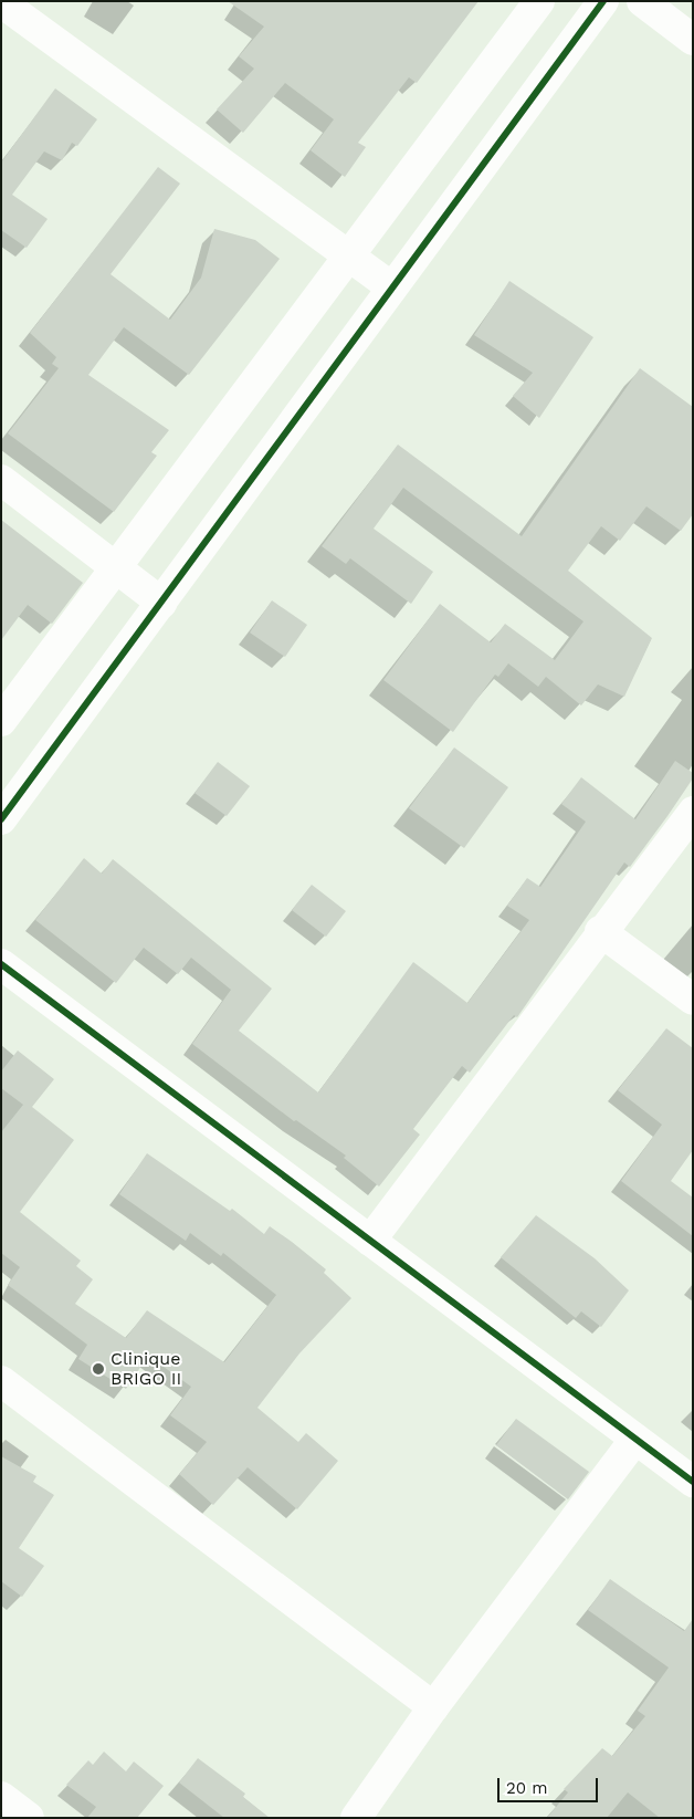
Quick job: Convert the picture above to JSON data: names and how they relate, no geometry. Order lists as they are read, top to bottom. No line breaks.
{"places":["Clinique BRIGO II"],"scale_bar":"20 m"}
